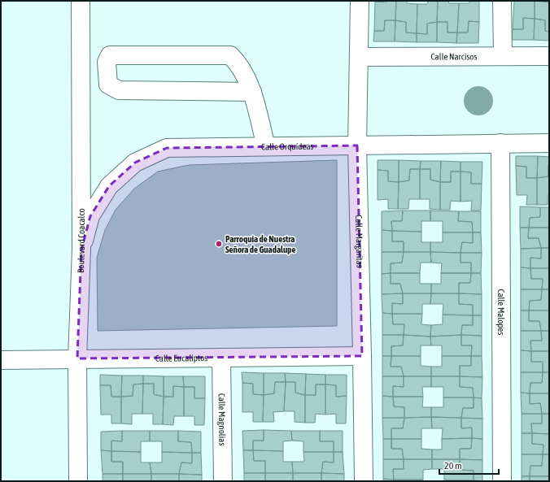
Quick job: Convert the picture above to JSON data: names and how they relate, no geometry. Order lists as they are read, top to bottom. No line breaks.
{"streets":{"street":["Calle Narcisos","Calle Orquídeas","Calle Margaritas","Boulevard Coacalco","Calle Malopes","Calle Eucaliptos","Calle Magnolias"]},"crossings":[["Calle Narcisos","Calle Margaritas"],["Calle Orquídeas","Calle Margaritas"],["Calle Orquídeas","Boulevard Coacalco"],["Calle Orquídeas","Calle Malopes"],["Calle Margaritas","Calle Eucaliptos"],["Boulevard Coacalco","Calle Eucaliptos"],["Calle Eucaliptos","Calle Magnolias"]],"places":["Parroquia de Nuestra Señora de Guadalupe"],"scale_bar":"20 m"}
